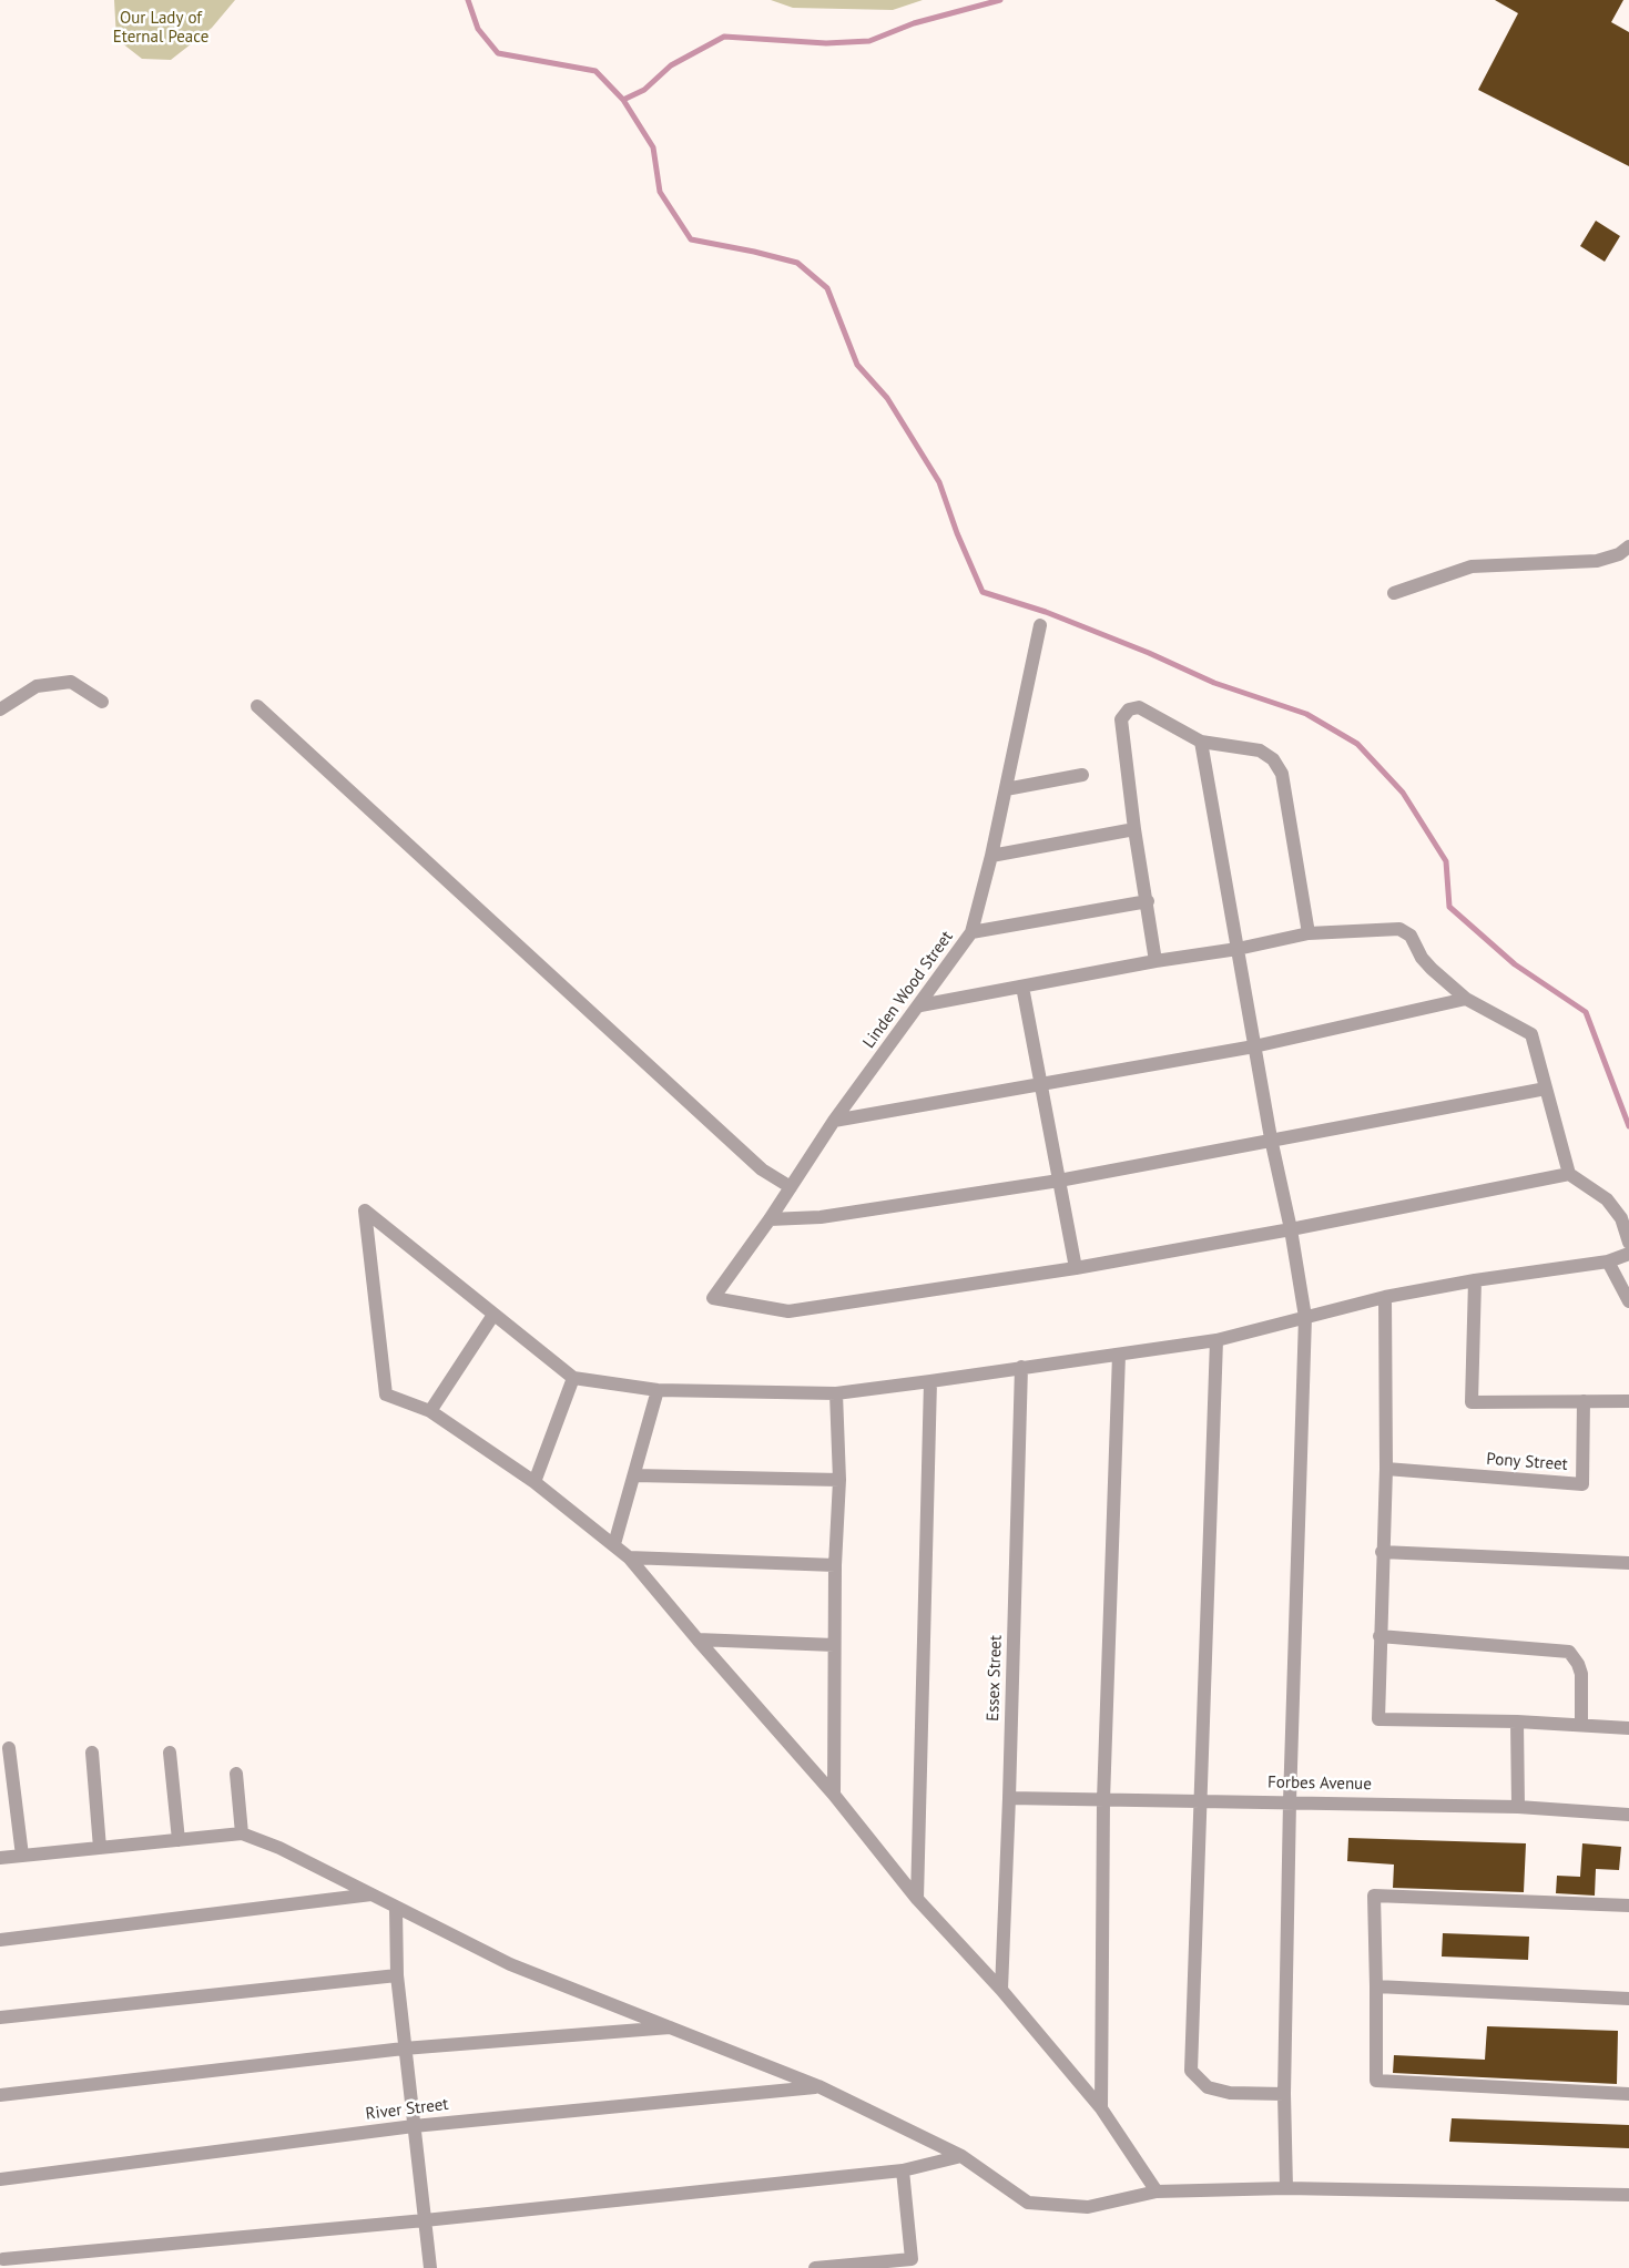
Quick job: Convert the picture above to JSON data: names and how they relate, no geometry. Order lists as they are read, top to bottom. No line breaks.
{"streets":{"street":["Linden Wood Street","Pony Street","Essex Street","Forbes Avenue","River Street"]},"crossings":[["Essex Street","Forbes Avenue"]],"parks":["Our Lady of Eternal Peace"]}
